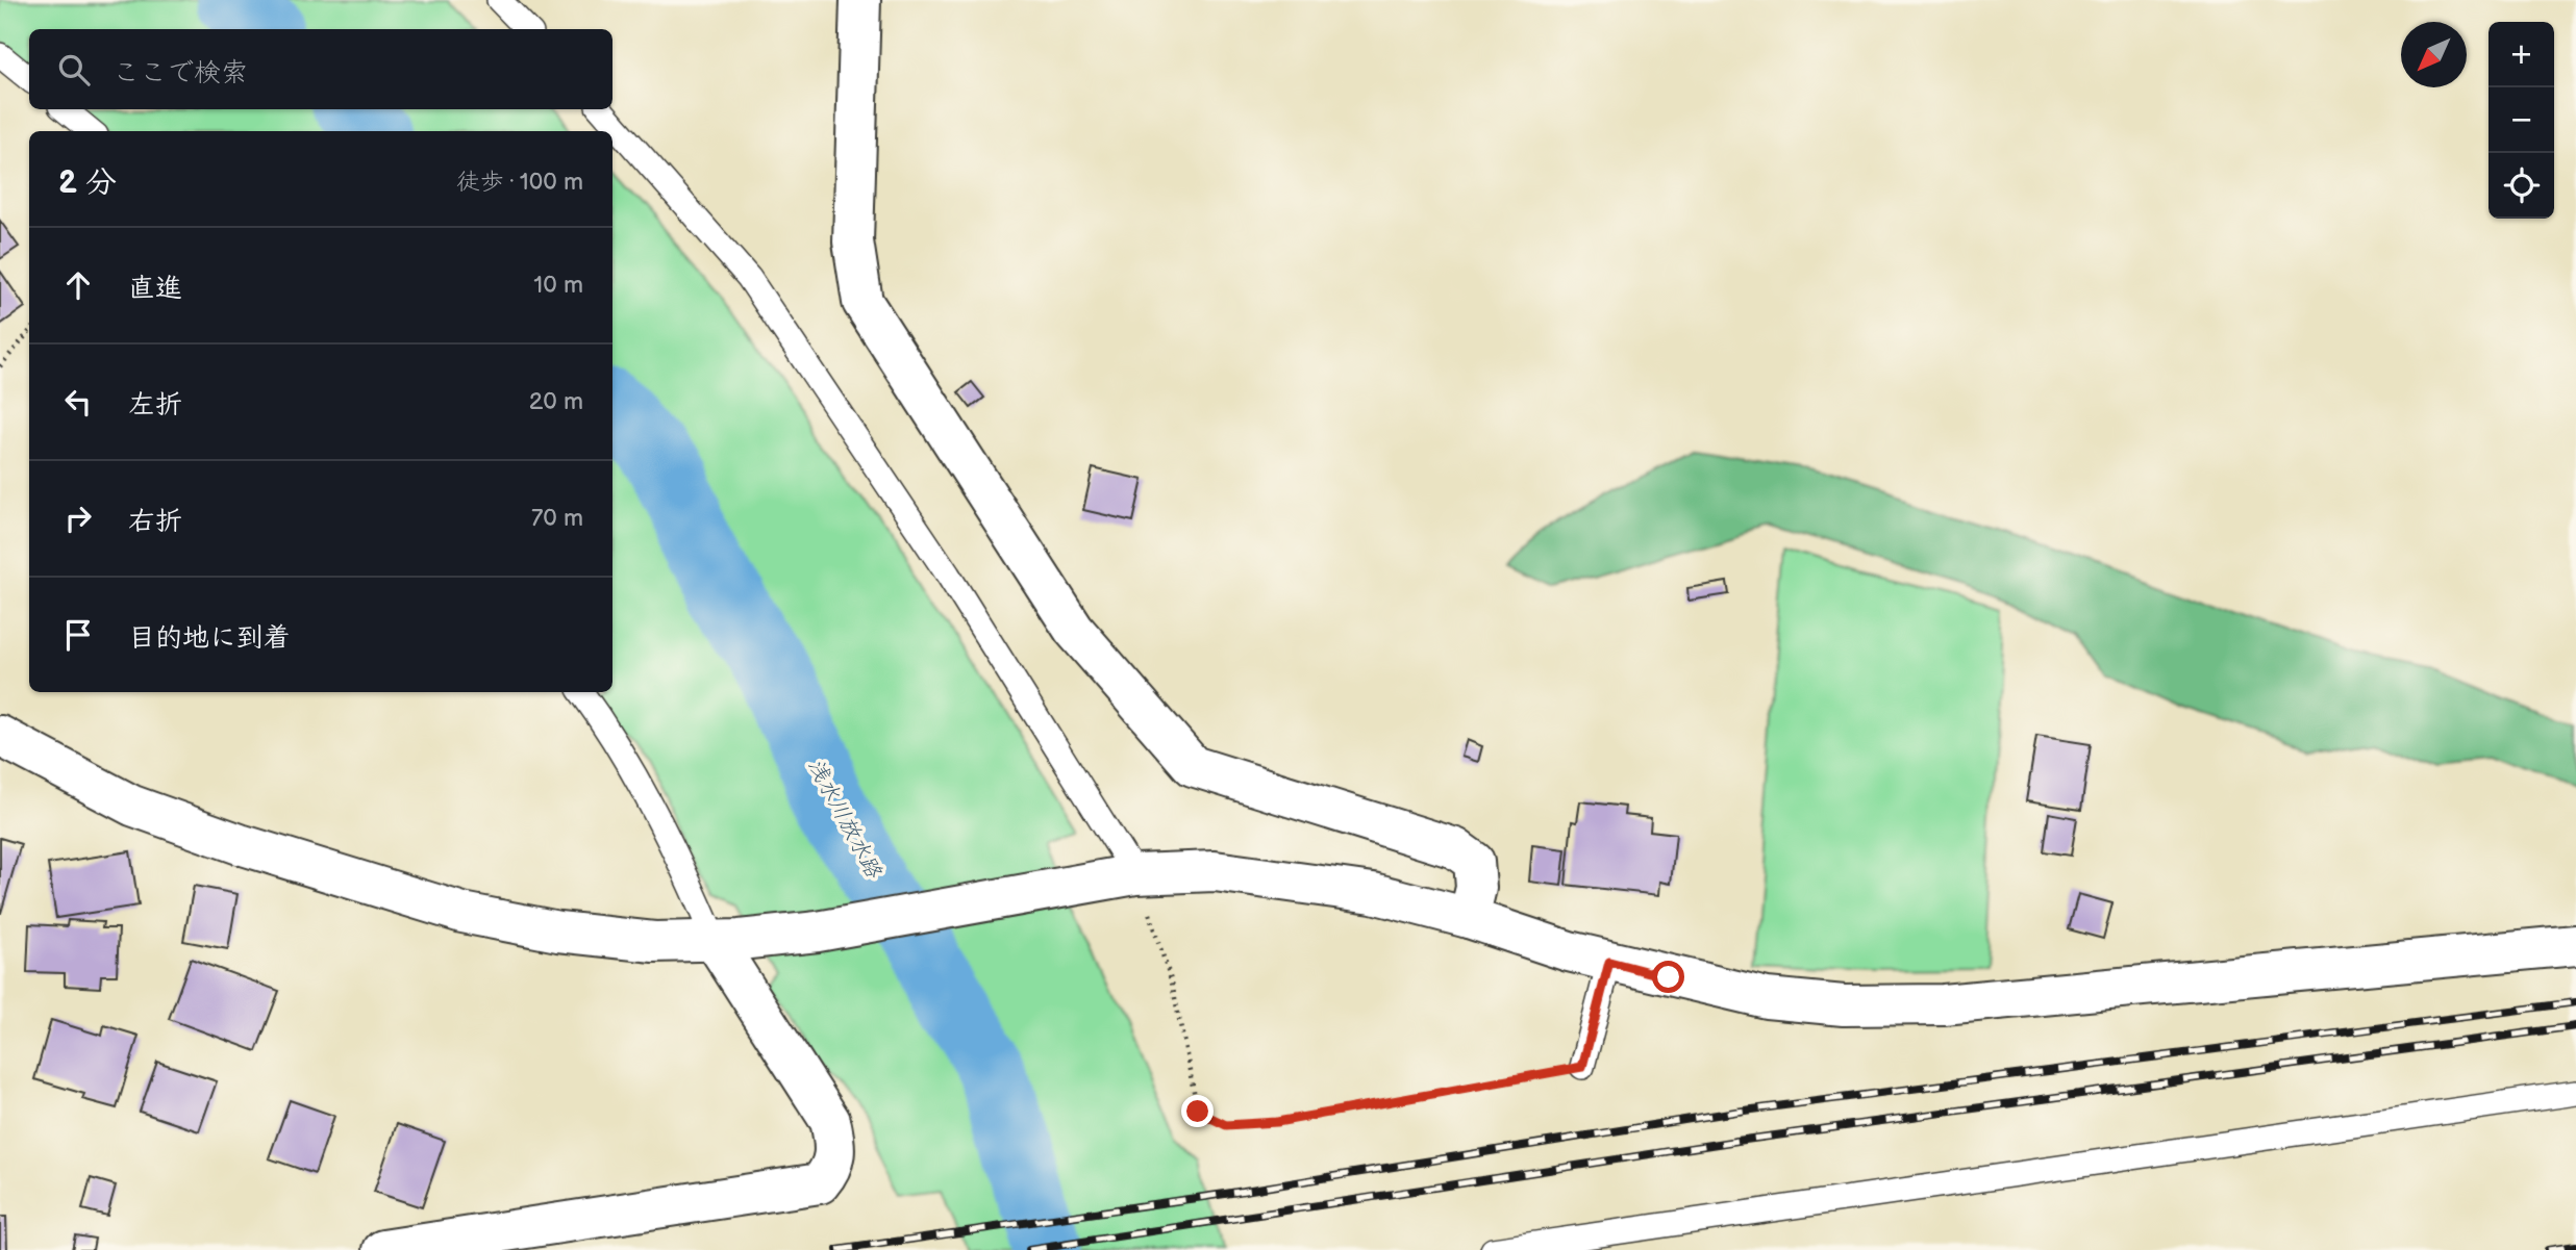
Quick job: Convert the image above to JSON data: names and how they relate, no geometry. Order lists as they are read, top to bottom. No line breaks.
{"water":["浅水川放水路"],"north":"bottom left","page":{"map_buttons":["+","−"],"search":"ここで検索","heading":["2 分","徒歩 · 100 m"],"list":[["直進","10 m"],["左折","20 m"],["右折","70 m"],"目的地に到着"]}}
